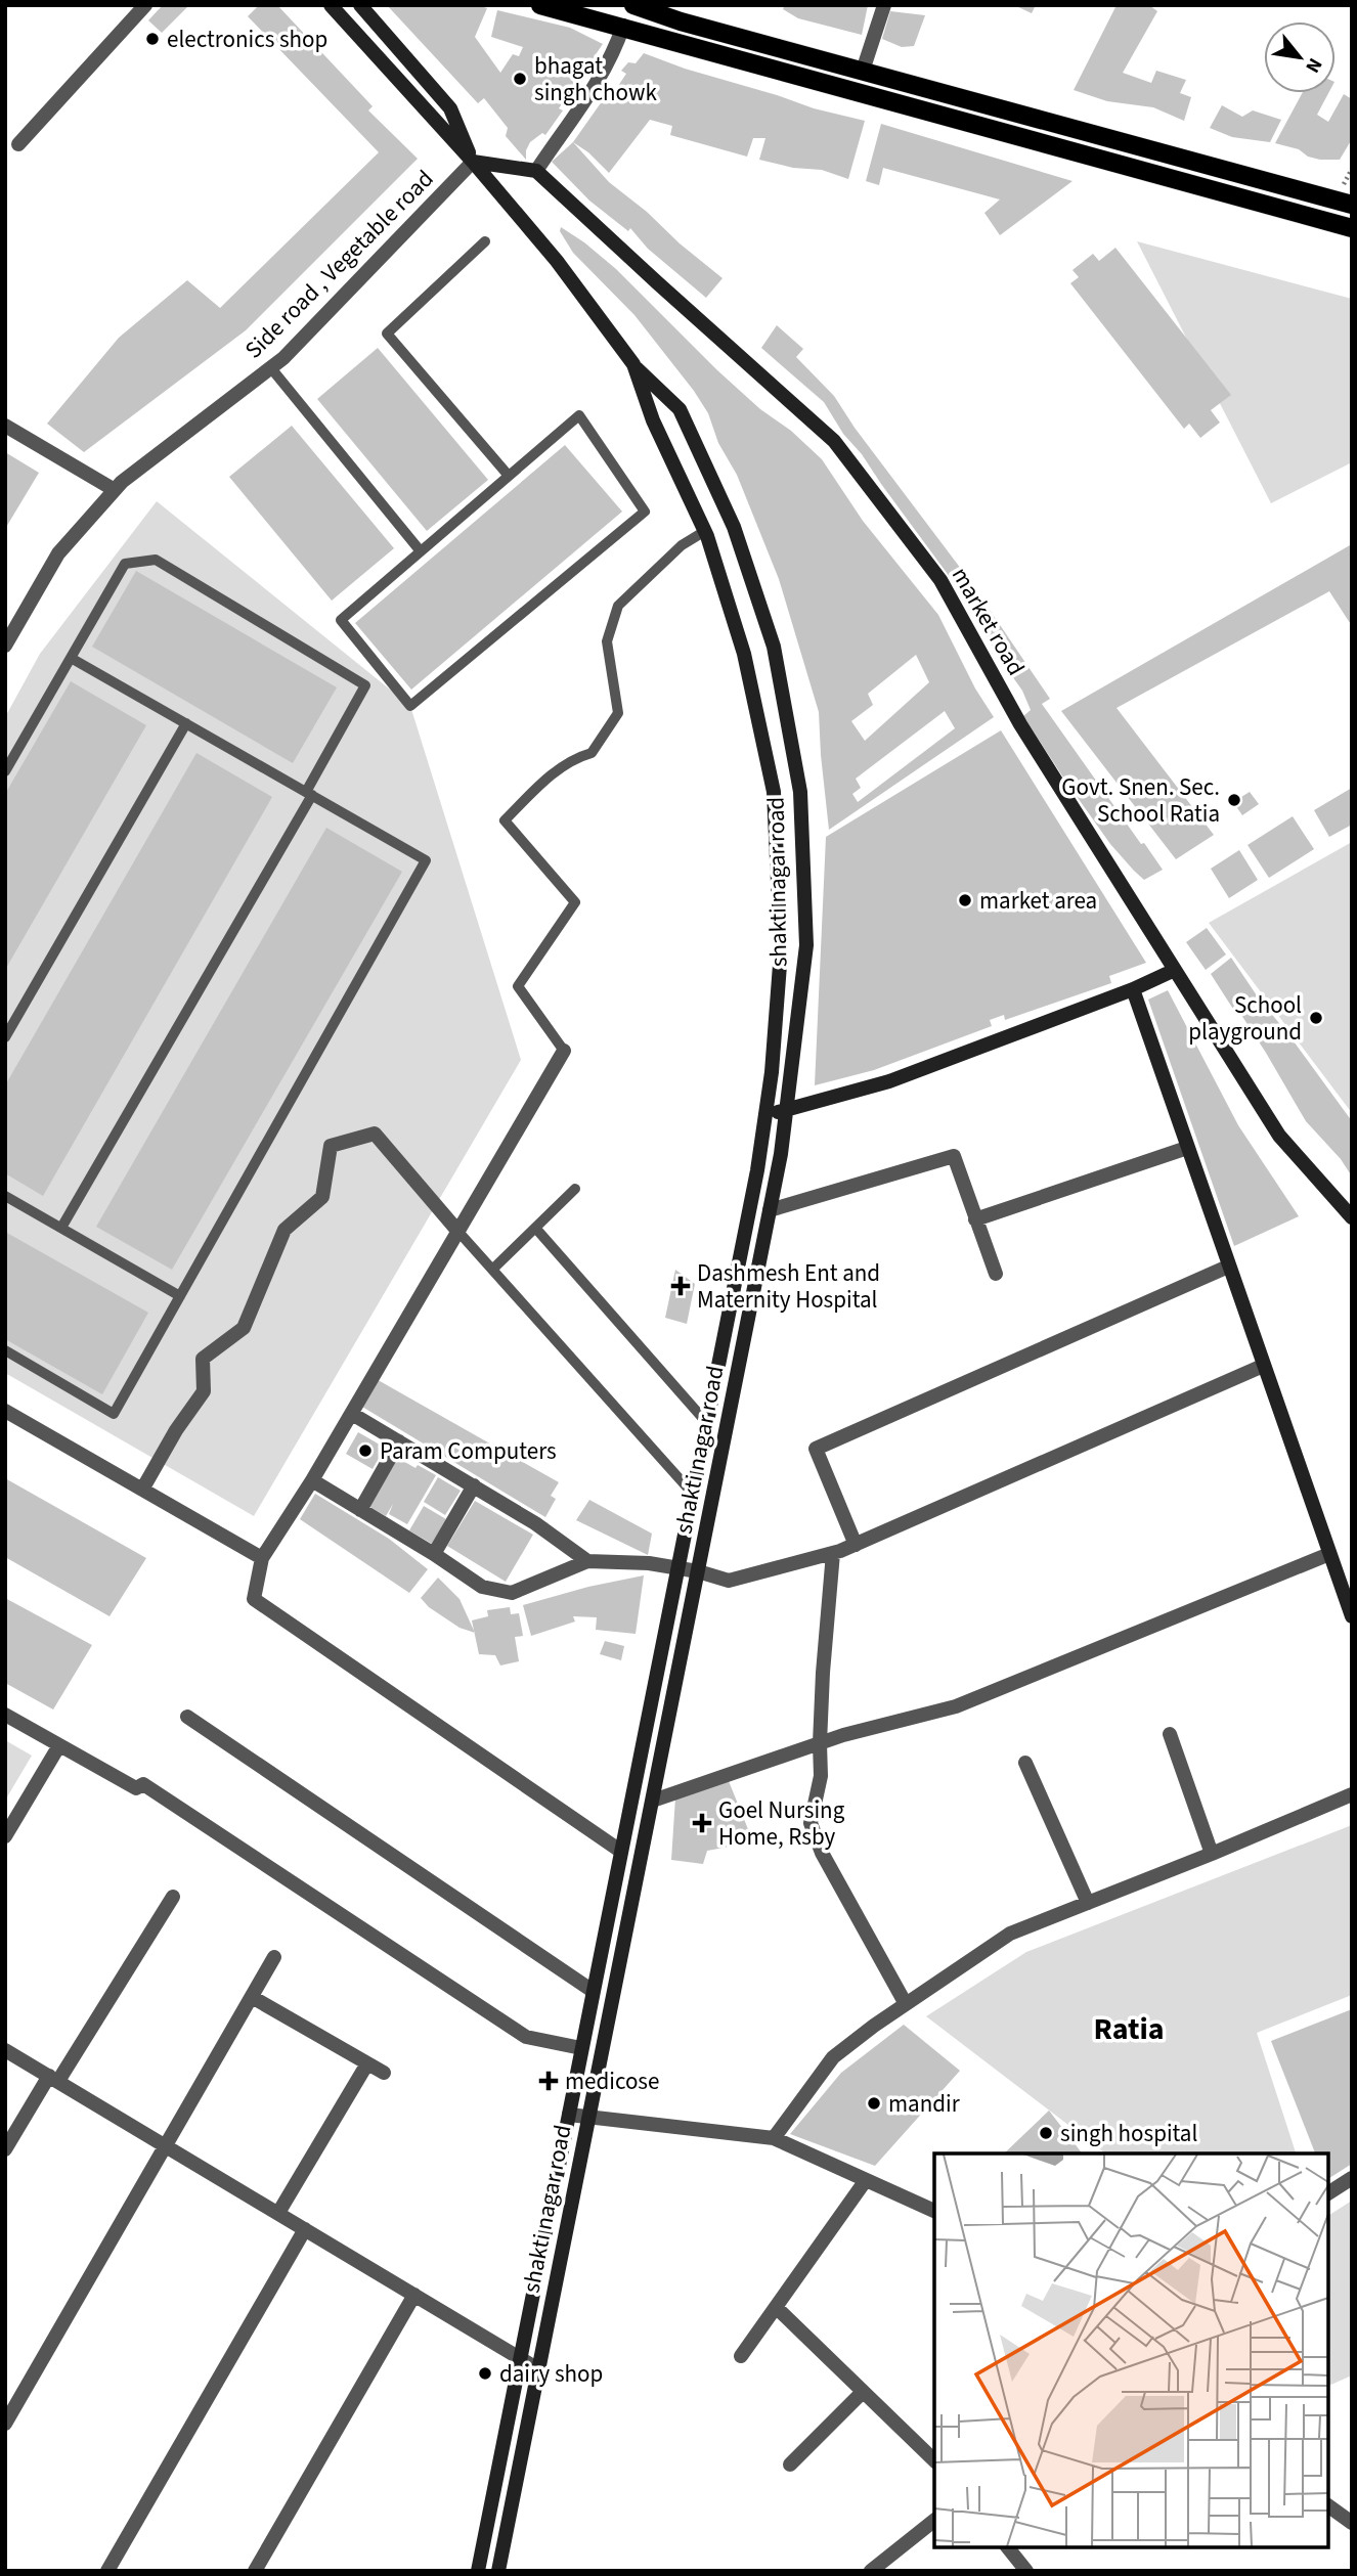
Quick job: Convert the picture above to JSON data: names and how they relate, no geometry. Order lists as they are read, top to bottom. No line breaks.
{"streets":{"main road":["market road","shakti nagar road"],"street":["Side road , Vegetable road"]},"districts":["Ratia"],"places":{"other":["electronics shop","bhagat singh chowk","Govt. Snen. Sec. School Ratia","market area","School playground","Param Computers","mandir","singh hospital","dairy shop"],"health":["Dashmesh Ent and Maternity Hospital","Goel Nursing Home, Rsby","medicose"]},"north":"bottom right"}
